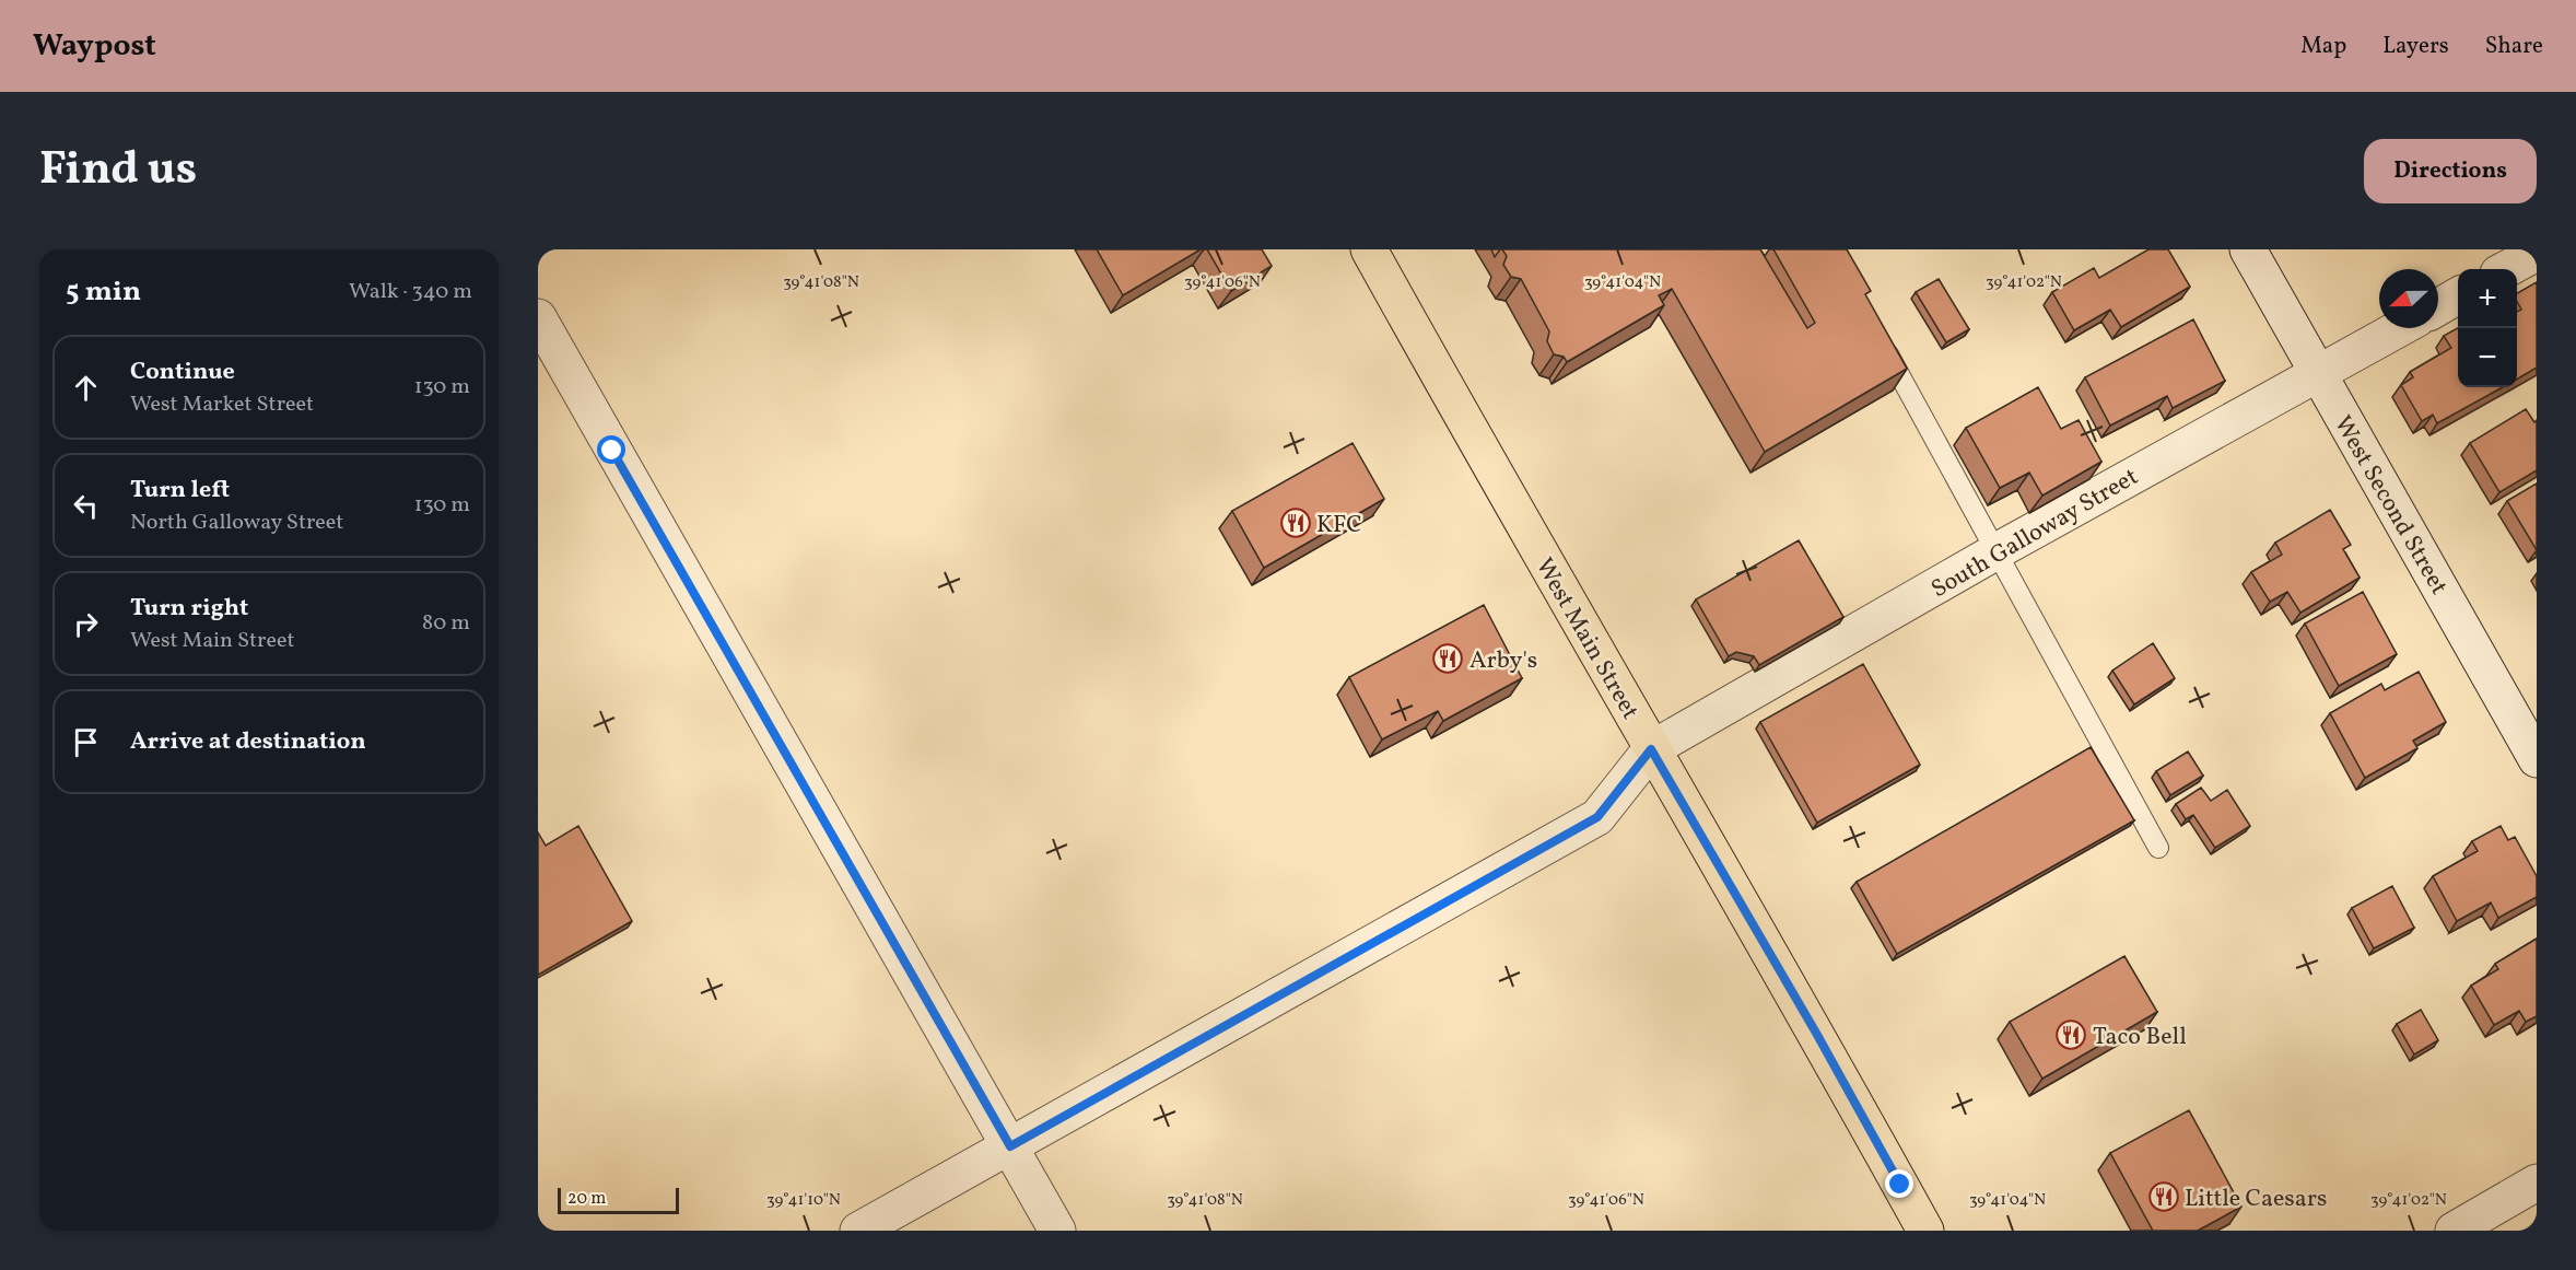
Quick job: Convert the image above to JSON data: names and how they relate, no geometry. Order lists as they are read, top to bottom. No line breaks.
{"streets":{"main road":["West Main Street"],"street":["West Second Street","South Galloway Street"]},"crossings":[["West Second Street","South Galloway Street"],["South Galloway Street","West Main Street"]],"places":{"restaurant":["KFC","Arby's","Taco Bell","Little Caesars"]},"scale_bar":"20 m","north":"left","page":{"header":"Waypost","nav":["Map","Layers","Share"],"title":"Find us","buttons":"Directions","heading":["5 min","Walk · 340 m"],"map_buttons":["+","−"],"list":[["Continue","West Market Street","130 m"],["Turn left","North Galloway Street","130 m"],["Turn right","West Main Street","80 m"],"Arrive at destination"],"scale":"20 m"},"coordinates":["39°41'08\"N","39°41'06\"N","39°41'04\"N","39°41'02\"N","39°41'10\"N"]}
